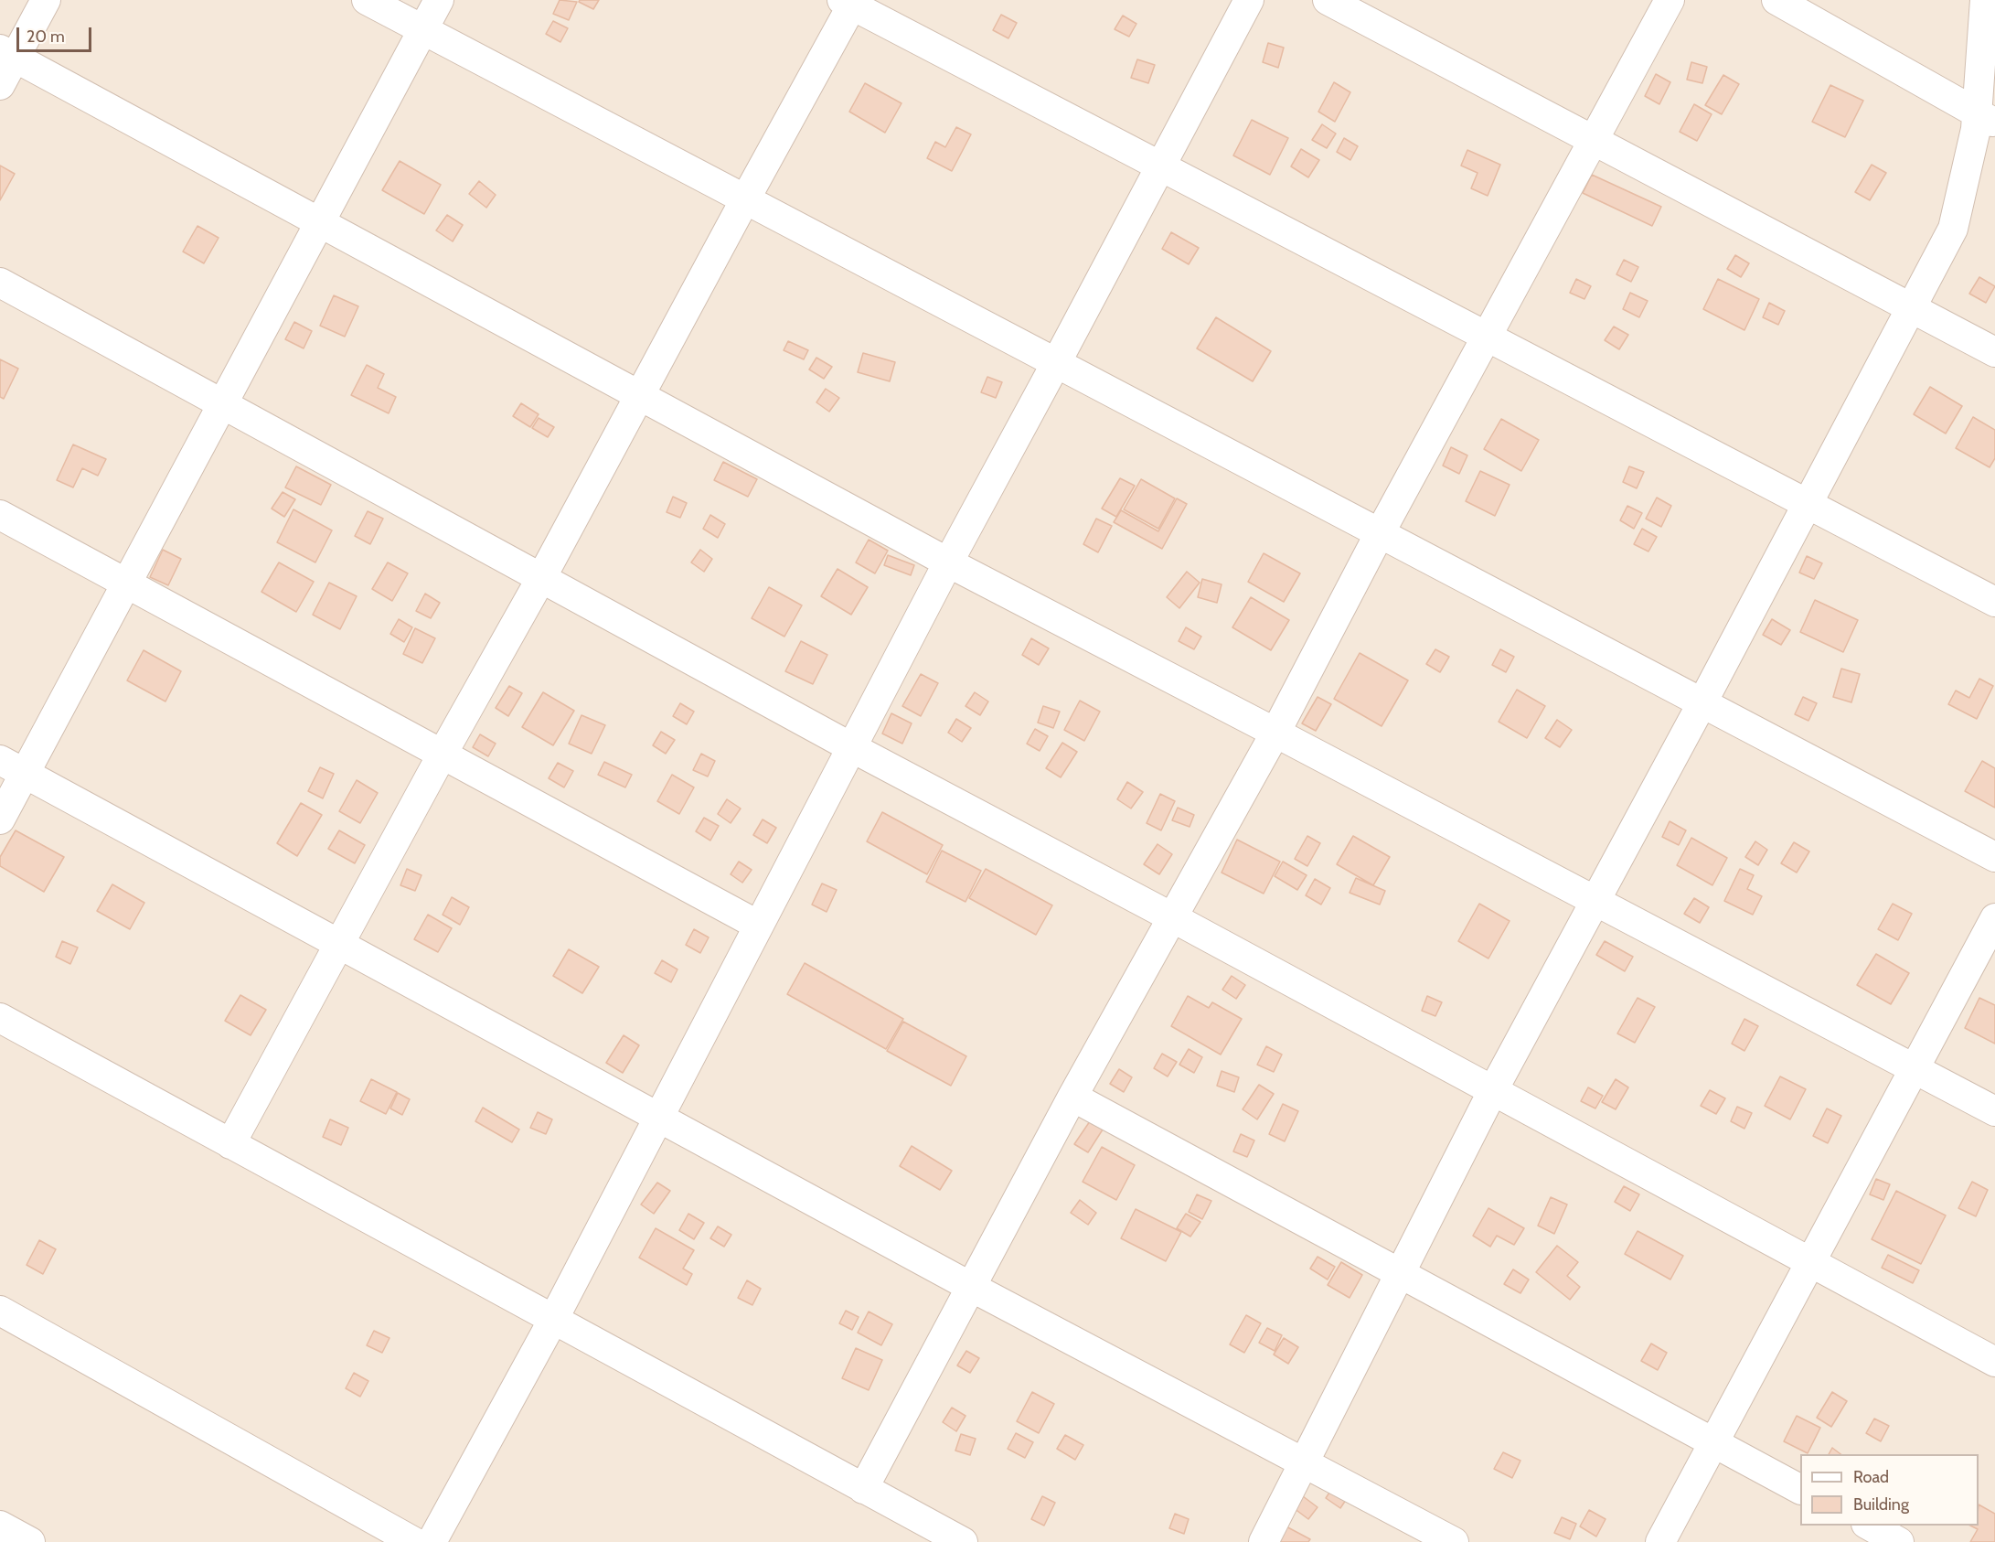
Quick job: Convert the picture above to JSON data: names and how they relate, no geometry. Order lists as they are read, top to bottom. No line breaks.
{"legend":["Road","Building"],"scale_bar":"20 m"}
